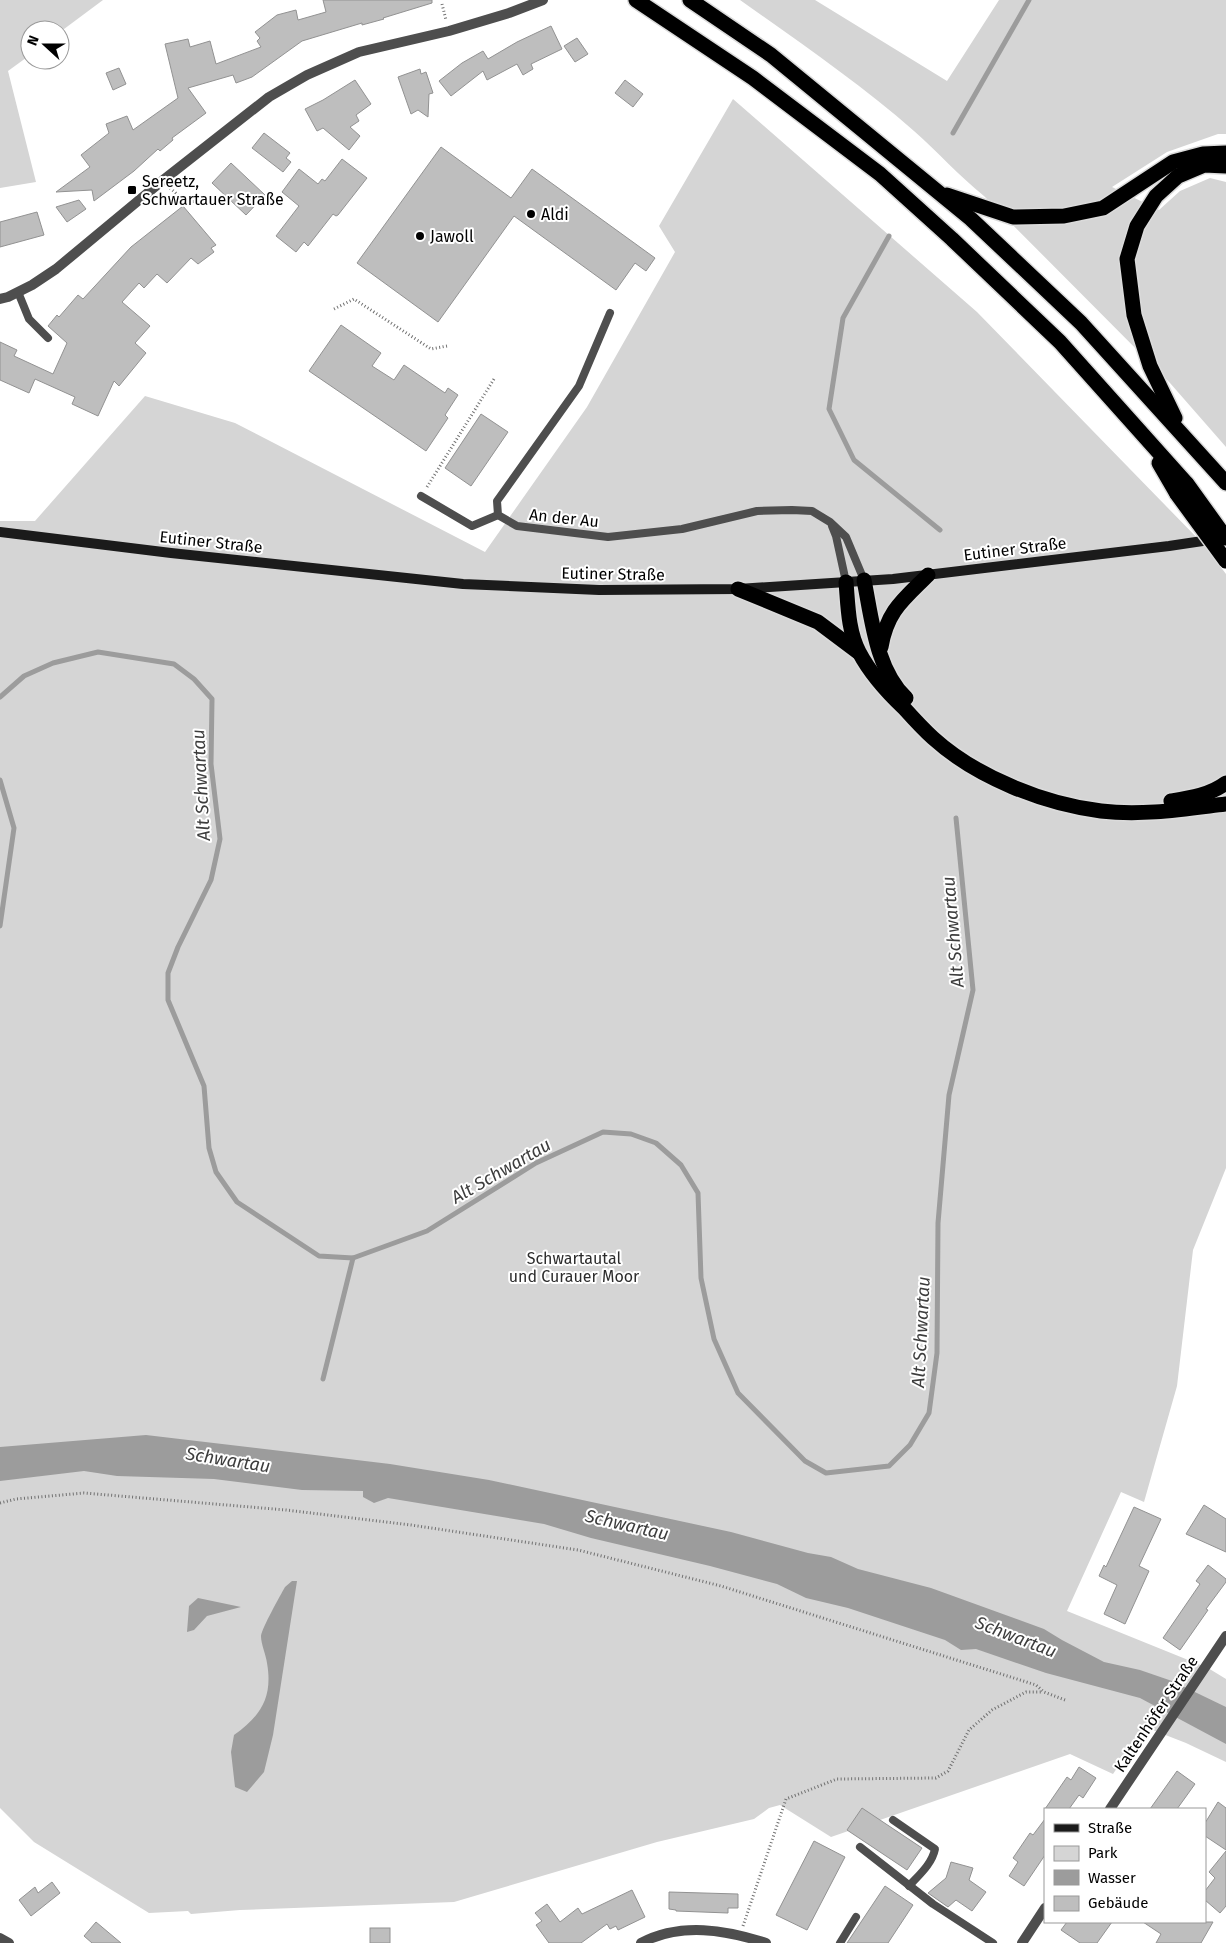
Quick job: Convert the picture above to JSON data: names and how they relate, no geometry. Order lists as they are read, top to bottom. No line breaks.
{"streets":{"main road":["Eutiner Straße"],"street":["Kaltenhöfer Straße"],"lane":["An der Au"]},"crossings":[["An der Au","Eutiner Straße"]],"water":["Alt Schwartau","Schwartau"],"parks":["Schwartautal und Curauer Moor"],"places":{"transit":["Sereetz, Schwartauer Straße"],"other":["Aldi","Jawoll"]},"legend":["Straße","Park","Wasser","Gebäude"],"north":"left"}
